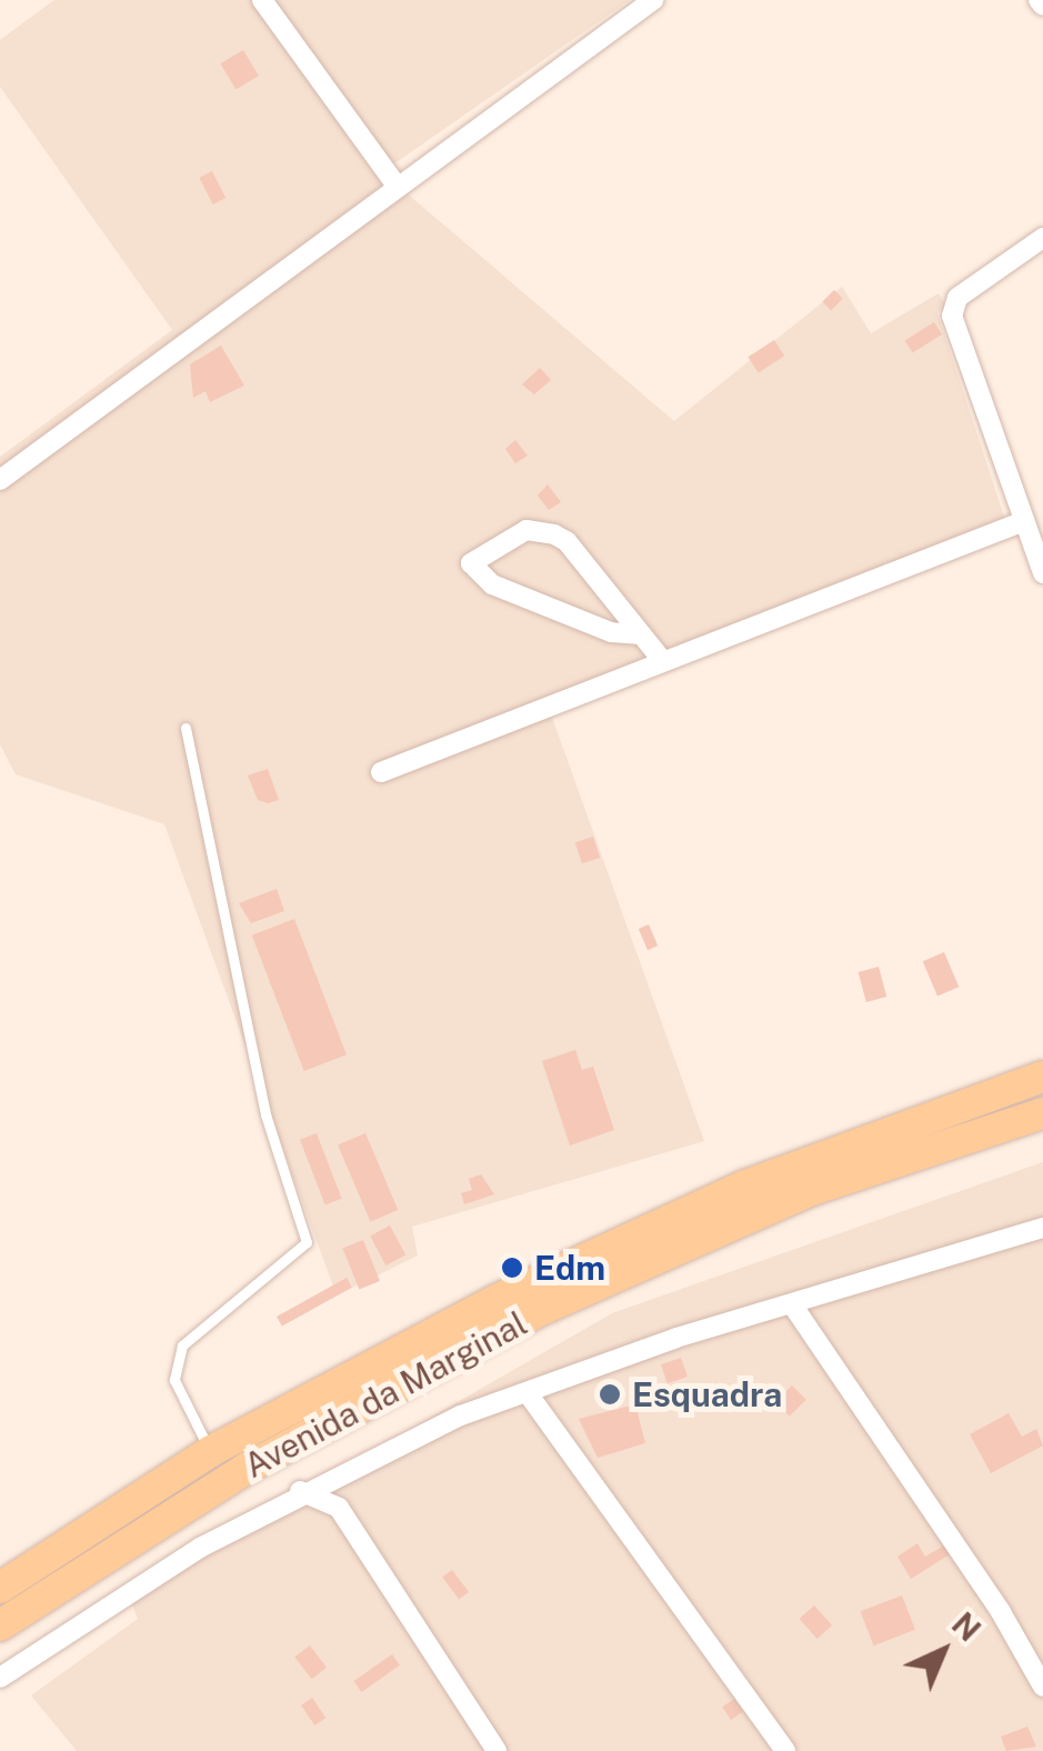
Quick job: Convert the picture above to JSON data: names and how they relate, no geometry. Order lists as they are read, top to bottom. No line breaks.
{"streets":{"main road":["Avenida da Marginal"]},"places":["Edm","Esquadra"],"north":"top right"}
